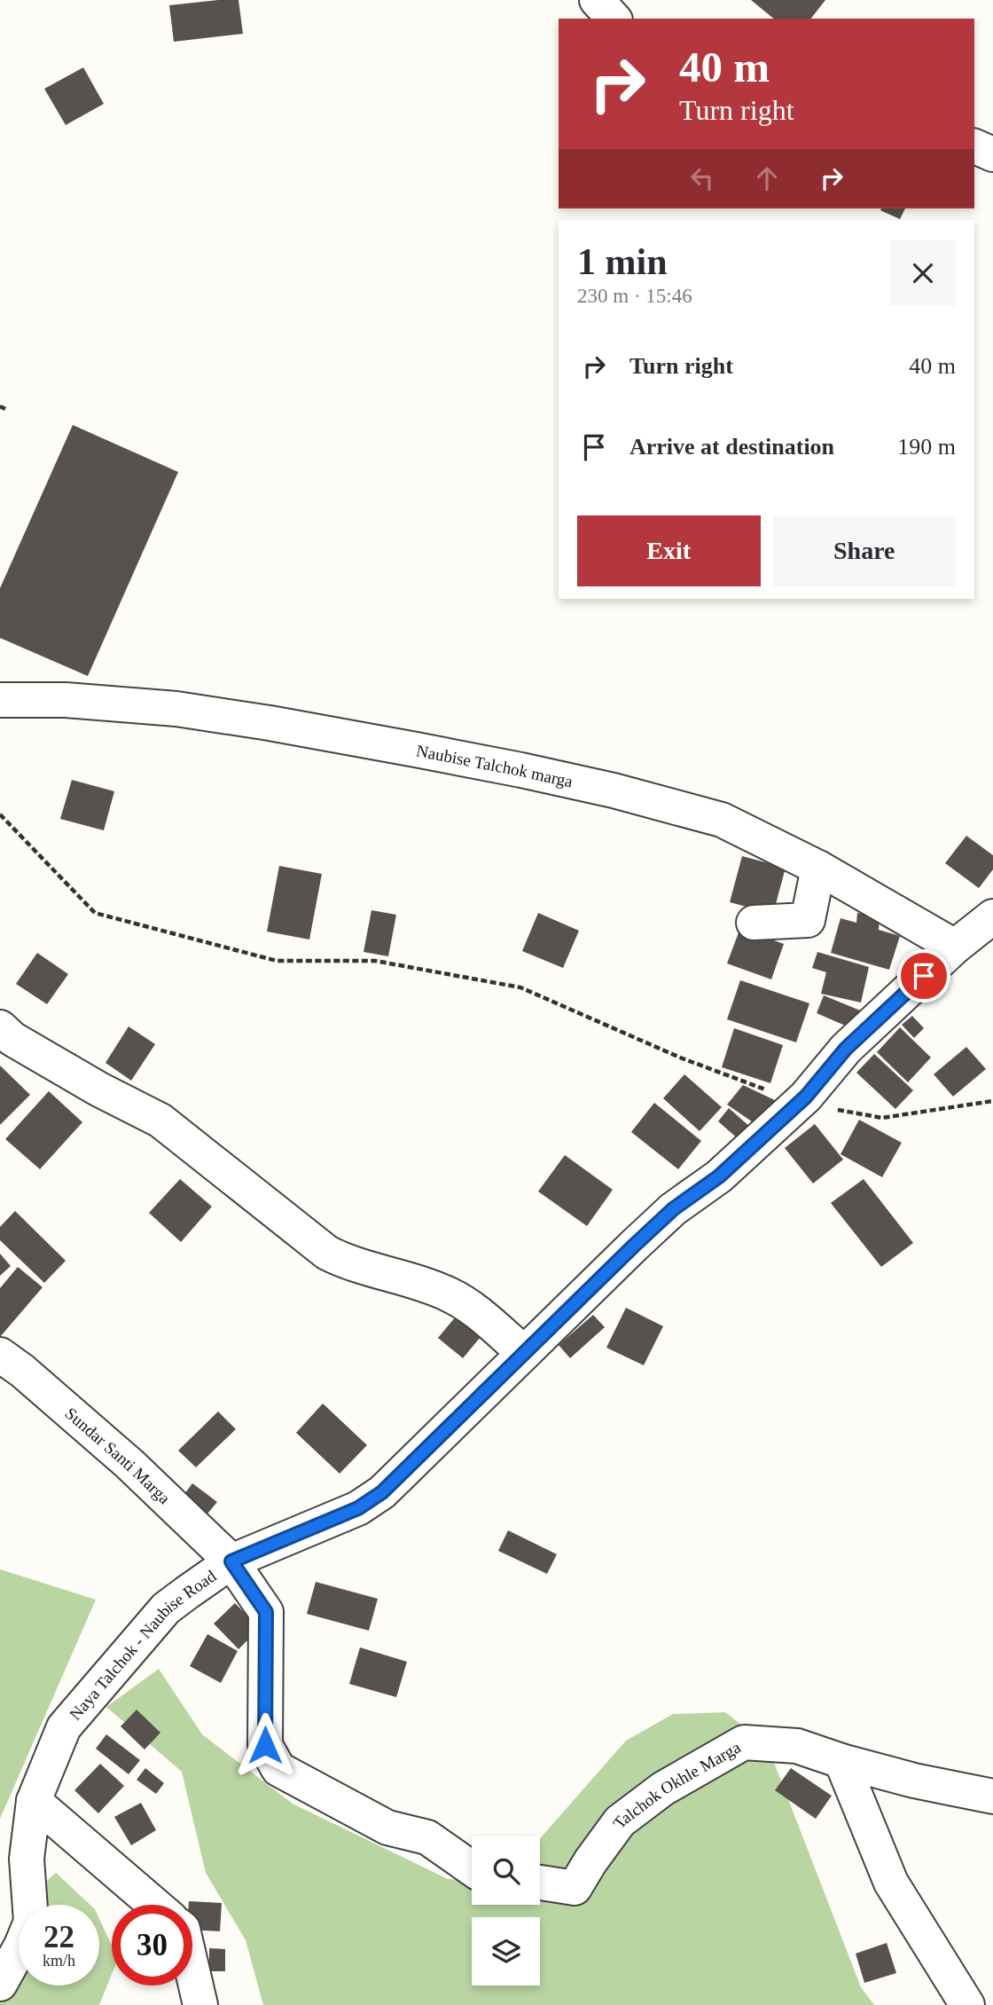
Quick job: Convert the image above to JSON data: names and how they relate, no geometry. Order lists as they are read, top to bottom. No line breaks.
{"streets":{"street":["Naubise Talchok marga","Sundar Santi Marga","Naya Talchok - Naubise Road","Talchok Okhle Marga"]},"crossings":[["Naubise Talchok marga","Naya Talchok - Naubise Road"],["Sundar Santi Marga","Naya Talchok - Naubise Road"]],"page":{"turn":["40 m","Turn right"],"heading":["1 min","230 m · 15:46"],"list":[{"name":"Turn right","value":"40 m"},{"name":"Arrive at destination","value":"190 m"}],"buttons":["Exit","Share"],"speed":"22 km/h","limit":"30"}}
